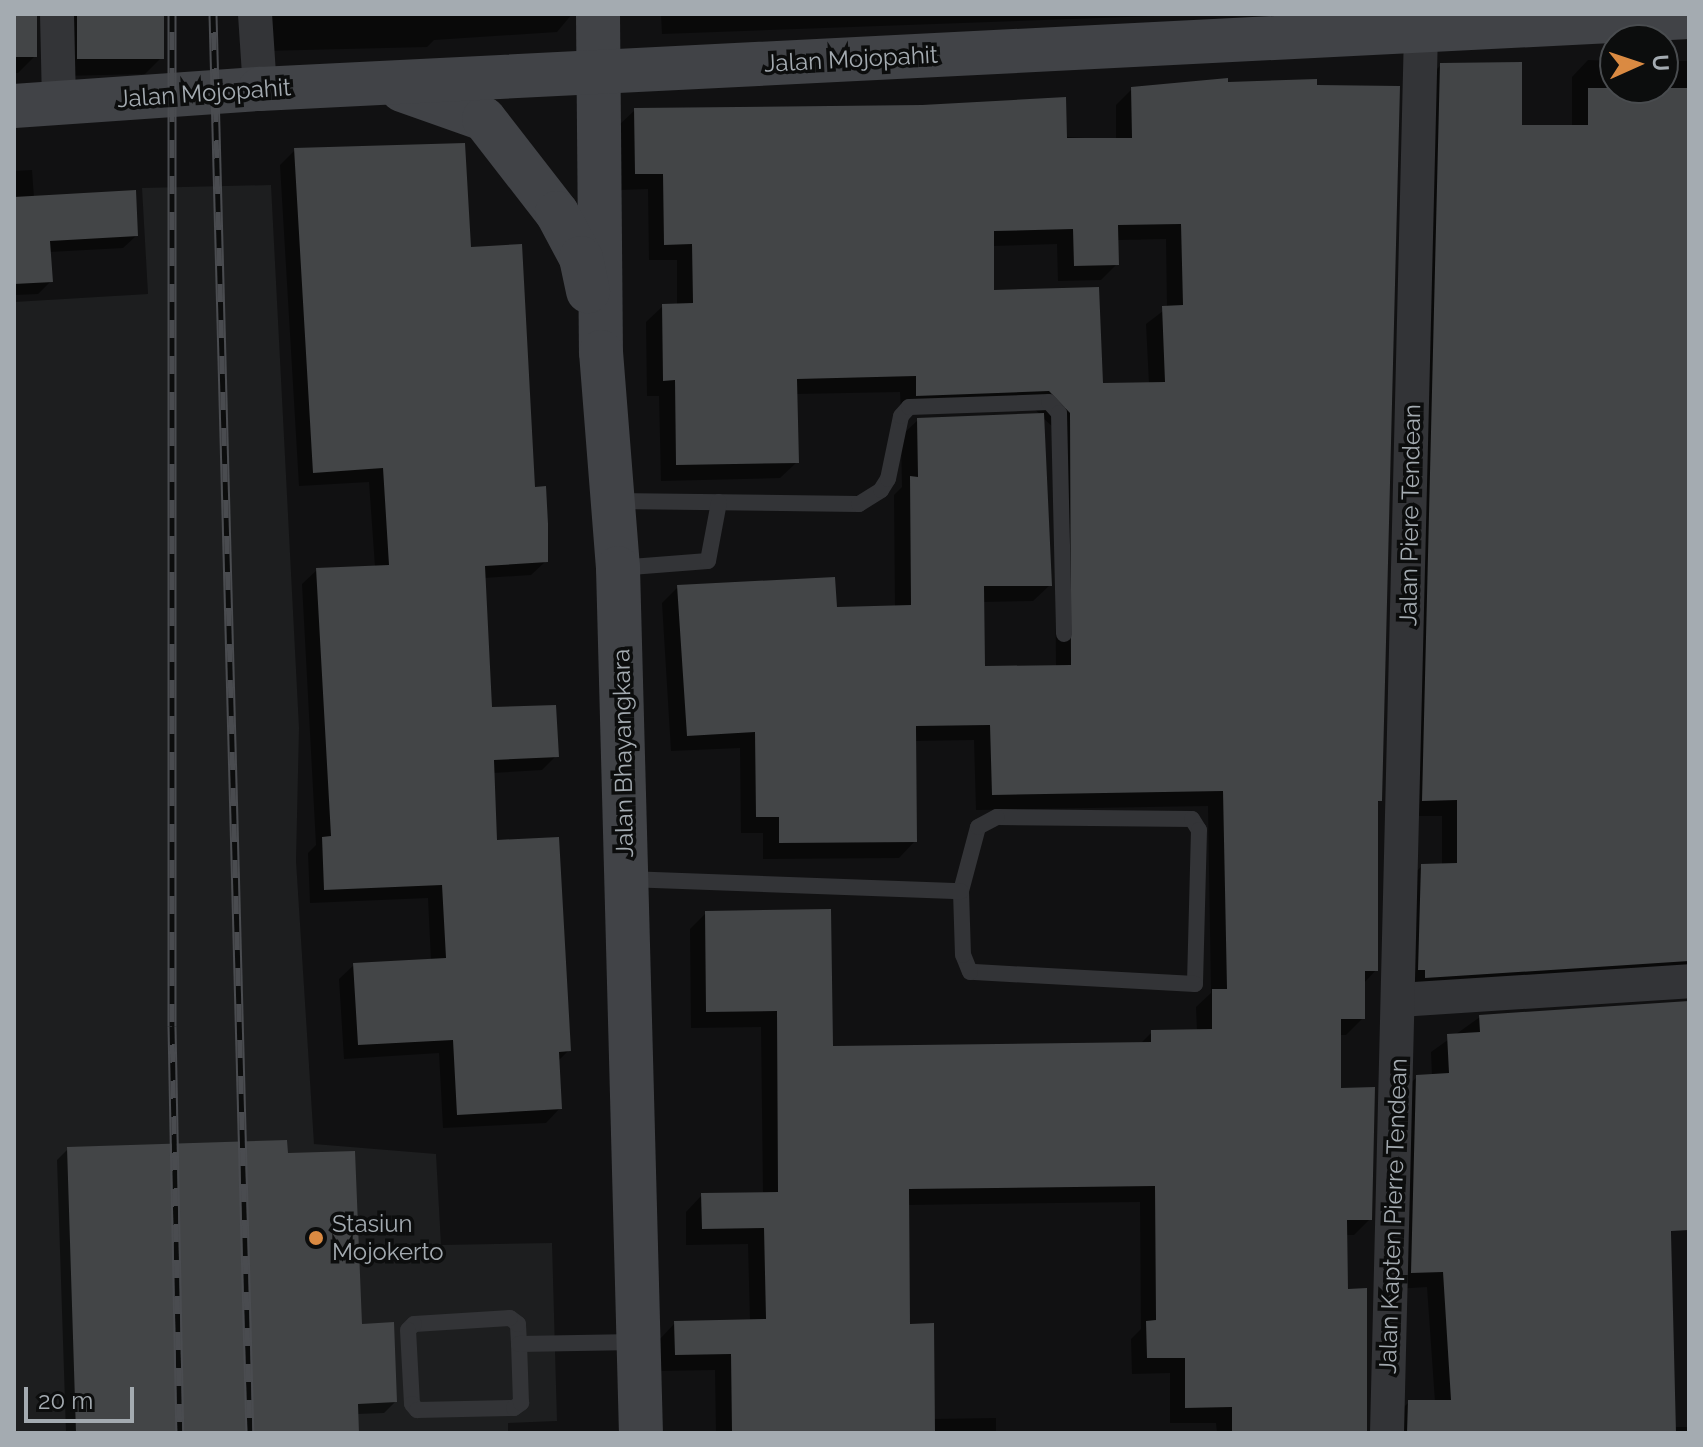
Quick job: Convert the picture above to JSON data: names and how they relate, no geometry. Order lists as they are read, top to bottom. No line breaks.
{"streets":{"main road":["Jalan Mojopahit","Jalan Bhayangkara"],"street":["Jalan Piere Tendean","Jalan Kapten Pierre Tendean"]},"crossings":[["Jalan Mojopahit","Jalan Piere Tendean"],["Jalan Mojopahit","Jalan Bhayangkara"],["Jalan Piere Tendean","Jalan Kapten Pierre Tendean"]],"places":["Stasiun Mojokerto"],"scale_bar":"20 m","north":"right"}
